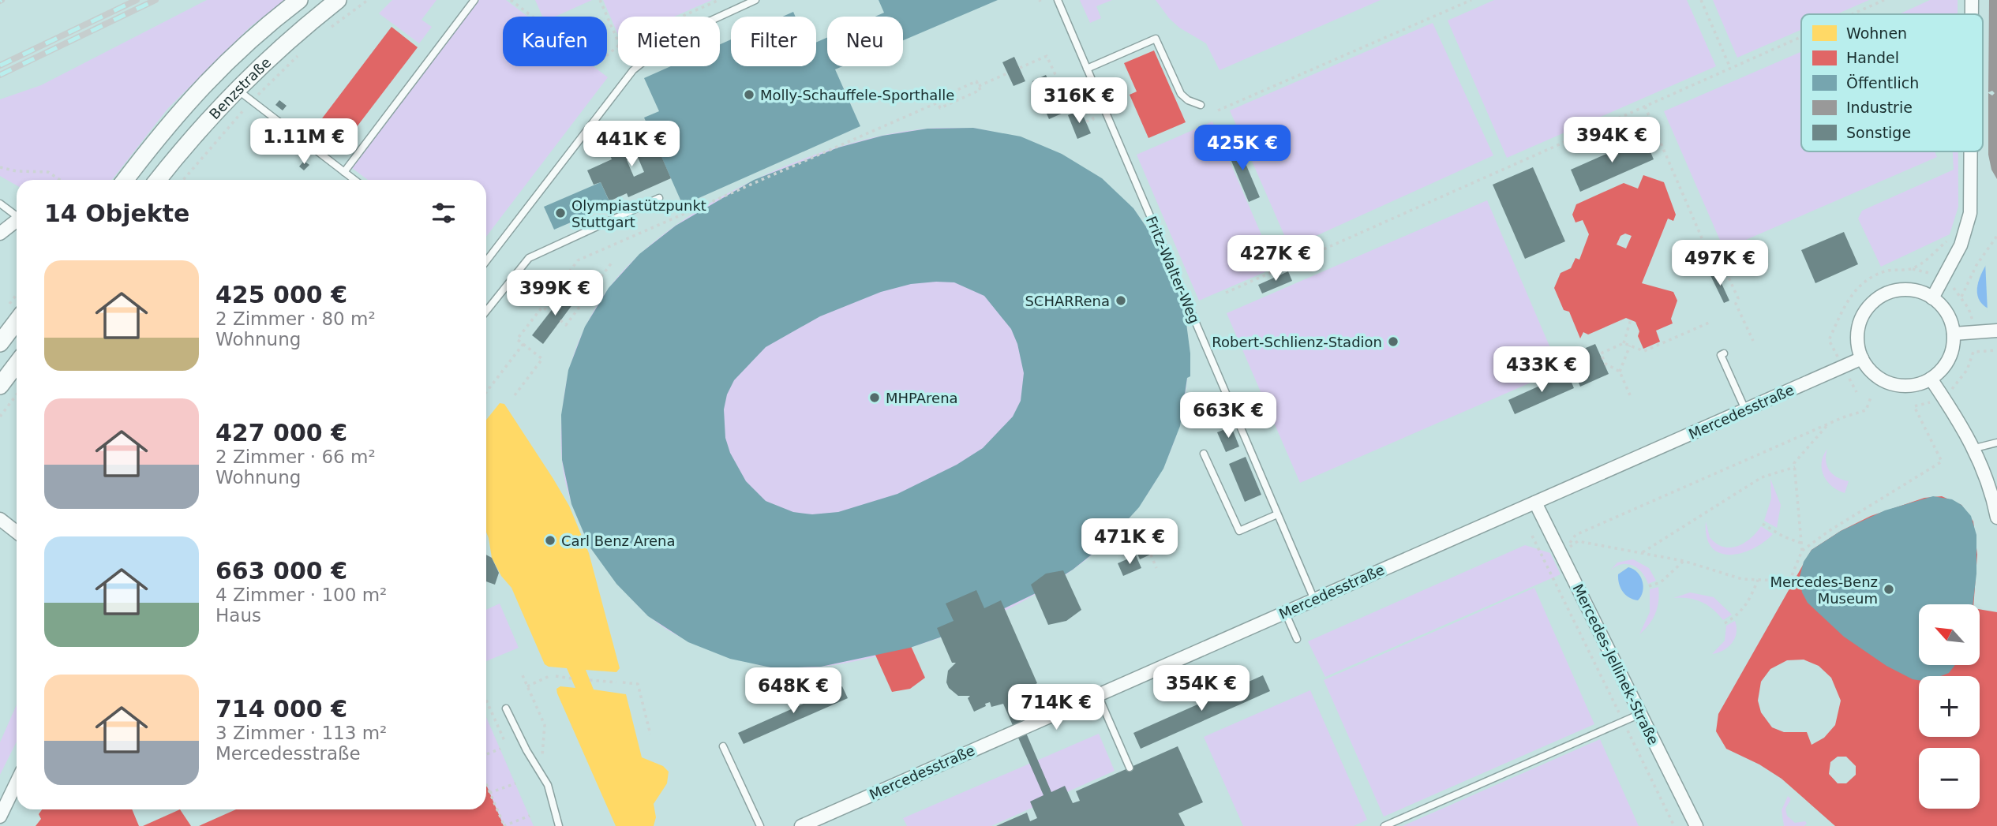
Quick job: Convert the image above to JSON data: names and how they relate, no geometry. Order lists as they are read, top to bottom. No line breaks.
{"streets":{"main road":["Benzstraße"],"street":["Mercedesstraße","Mercedes-Jellinek-Straße"],"lane":["Fritz-Walter-Weg"]},"crossings":[["Fritz-Walter-Weg","Mercedesstraße"],["Mercedesstraße","Mercedes-Jellinek-Straße"]],"places":["Molly-Schauffele-Sporthalle","Olympiastützpunkt Stuttgart","SCHARRena","Robert-Schlienz-Stadion","MHPArena","Carl Benz Arena","Mercedes-Benz Museum"],"legend":["Wohnen","Handel","Öffentlich","Industrie","Sonstige"],"north":"top left","page":{"chip":["Kaufen","Mieten","Filter","Neu"],"price":["316K €","394K €","1.11M €","441K €","425K €","427K €","497K €","399K €","433K €","663K €","471K €","354K €","648K €","714K €"],"heading":"14 Objekte","list":[{"name":"425 000 €","note":"2 Zimmer · 80 m² · Wohnung"},{"name":"427 000 €","note":"2 Zimmer · 66 m² · Wohnung"},{"name":"663 000 €","note":"4 Zimmer · 100 m² · Haus"},{"name":"714 000 €","note":"3 Zimmer · 113 m² · Mercedesstraße"}],"map_buttons":["+","−"]}}
